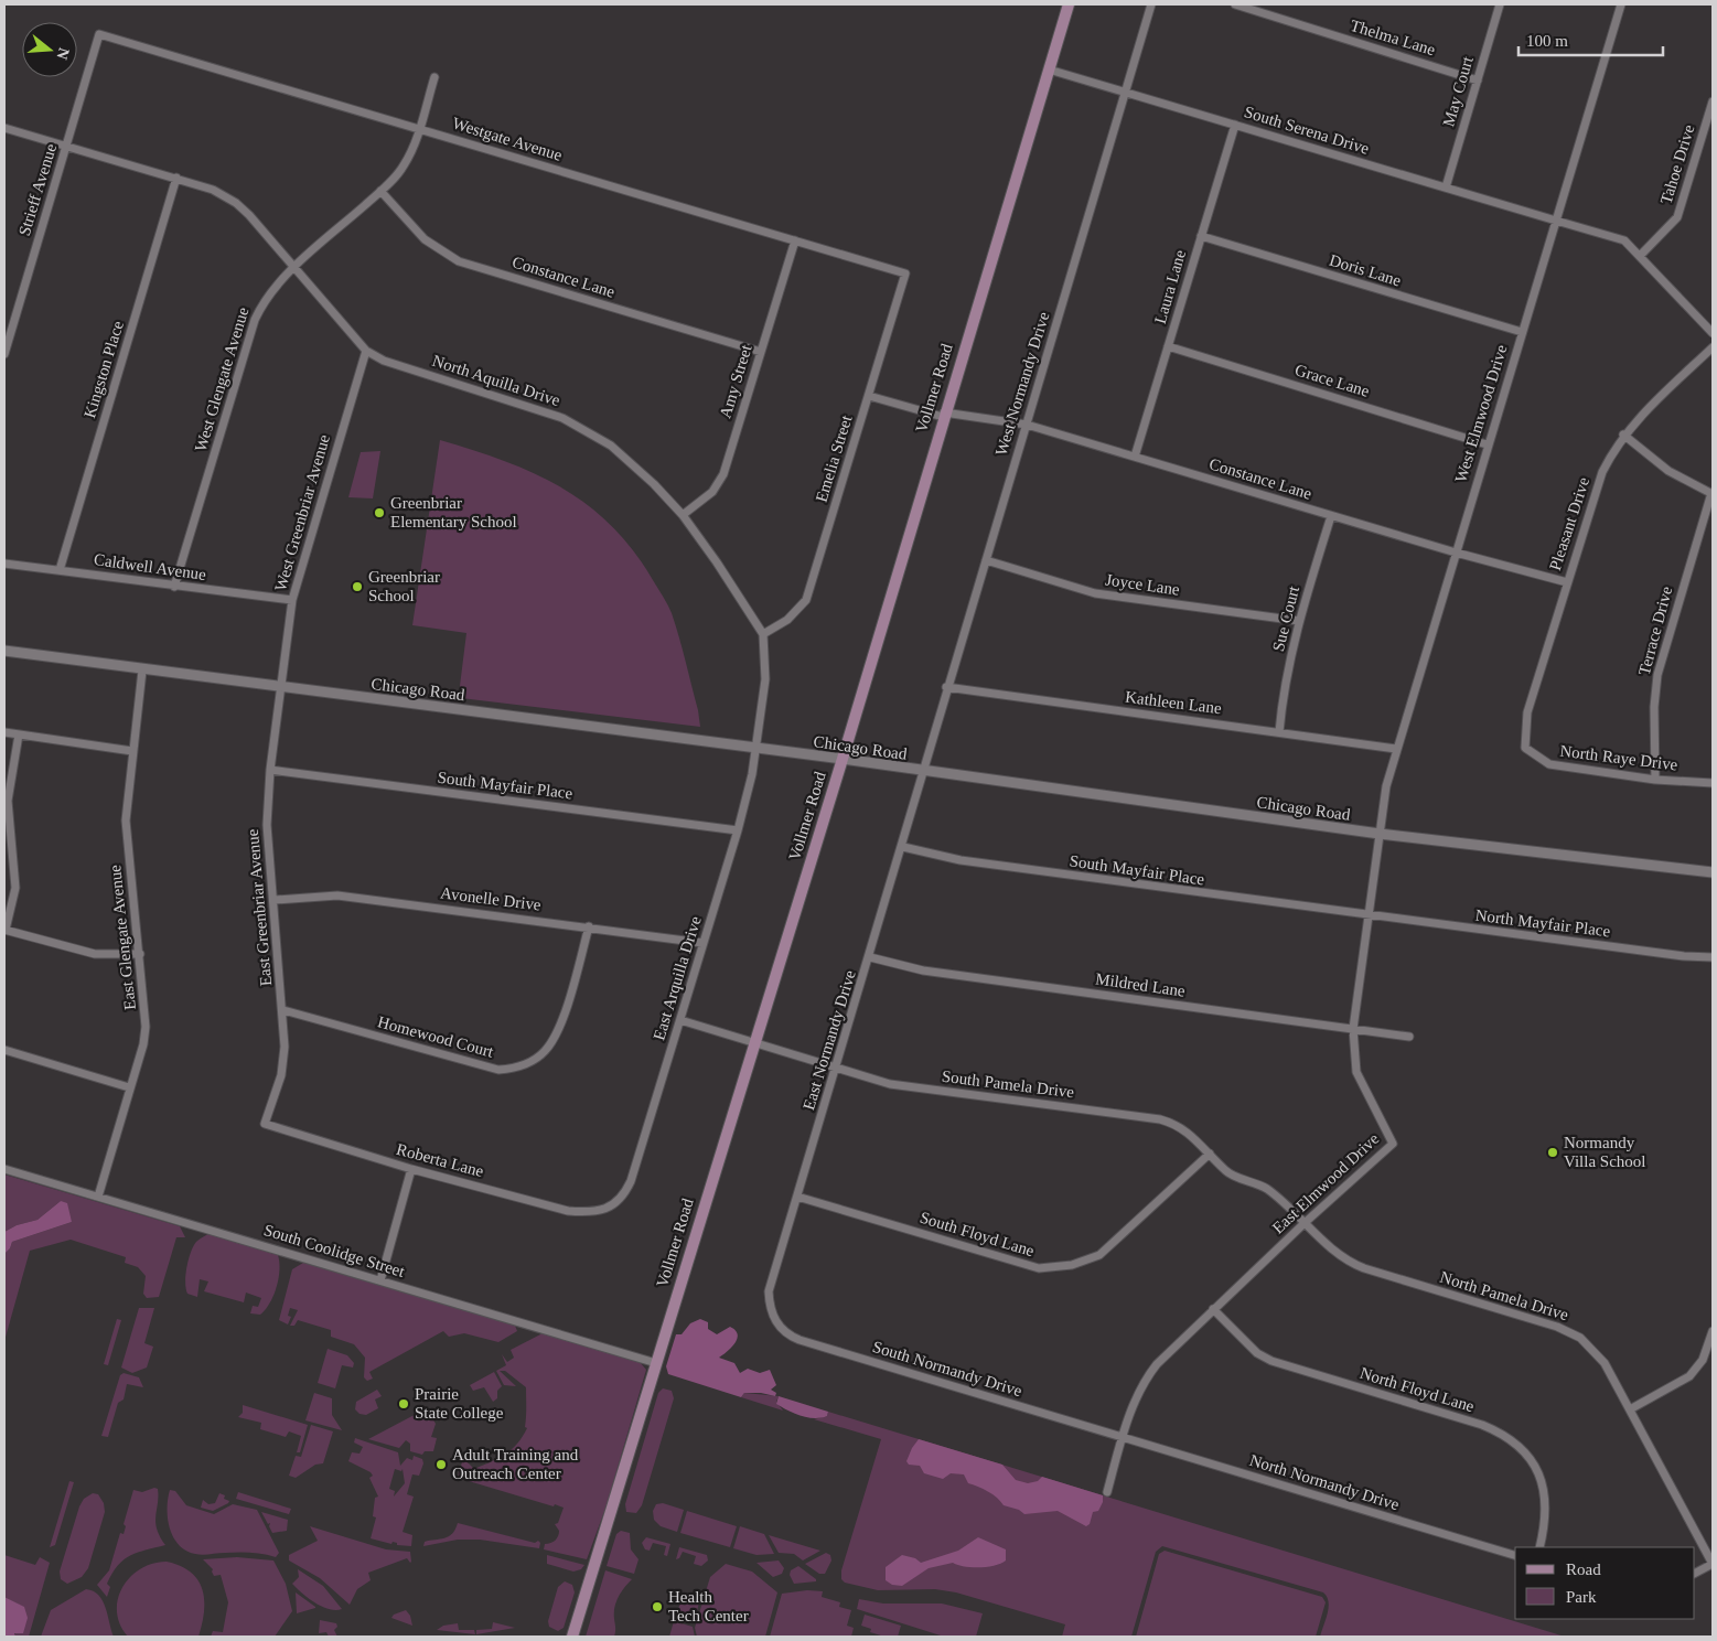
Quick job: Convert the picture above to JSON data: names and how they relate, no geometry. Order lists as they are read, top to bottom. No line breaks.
{"streets":{"main road":["Vollmer Road"],"street":["Thelma Lane","May Court","South Serena Drive","Westgate Avenue","Tahoe Drive","Strieff Avenue","Doris Lane","Constance Lane","Laura Lane","Kingston Place","West Glengate Avenue","North Aquilla Drive","Grace Lane","Amy Street","West Normandy Drive","West Elmwood Drive","Emelia Street","West Greenbriar Avenue","Pleasant Drive","Caldwell Avenue","Joyce Lane","Sue Court","Terrace Drive","Chicago Road","Kathleen Lane","North Raye Drive","South Mayfair Place","Avonelle Drive","East Greenbriar Avenue","North Mayfair Place","East Glengate Avenue","East Arquilla Drive","Mildred Lane","Homewood Court","East Normandy Drive","South Pamela Drive","Roberta Lane","East Elmwood Drive","South Floyd Lane","South Coolidge Street","North Pamela Drive","South Normandy Drive","North Floyd Lane","North Normandy Drive"]},"crossings":[["Thelma Lane","May Court"],["May Court","South Serena Drive"],["South Serena Drive","Tahoe Drive"],["South Serena Drive","Laura Lane"],["South Serena Drive","West Normandy Drive"],["South Serena Drive","Vollmer Road"],["South Serena Drive","West Elmwood Drive"],["Westgate Avenue","Strieff Avenue"],["Westgate Avenue","West Glengate Avenue"],["Westgate Avenue","Amy Street"],["Westgate Avenue","Emelia Street"],["Strieff Avenue","North Aquilla Drive"],["Doris Lane","Laura Lane"],["Doris Lane","West Elmwood Drive"],["Constance Lane","Laura Lane"],["Constance Lane","West Glengate Avenue"],["Constance Lane","Amy Street"],["Constance Lane","West Normandy Drive"],["Constance Lane","Vollmer Road"],["Constance Lane","West Elmwood Drive"],["Constance Lane","Emelia Street"],["Constance Lane","Pleasant Drive"],["Constance Lane","Sue Court"],["Laura Lane","Grace Lane"],["Kingston Place","North Aquilla Drive"],["Kingston Place","Caldwell Avenue"],["West Glengate Avenue","North Aquilla Drive"],["West Glengate Avenue","Caldwell Avenue"],["North Aquilla Drive","Amy Street"],["North Aquilla Drive","Emelia Street"],["North Aquilla Drive","West Greenbriar Avenue"],["North Aquilla Drive","Chicago Road"],["North Aquilla Drive","East Arquilla Drive"],["Grace Lane","West Elmwood Drive"],["West Normandy Drive","Joyce Lane"],["West Normandy Drive","Chicago Road"],["West Normandy Drive","Kathleen Lane"],["West Normandy Drive","East Normandy Drive"],["Vollmer Road","Chicago Road"],["Vollmer Road","South Pamela Drive"],["Vollmer Road","South Coolidge Street"],["West Elmwood Drive","Chicago Road"],["West Elmwood Drive","Kathleen Lane"],["West Elmwood Drive","East Elmwood Drive"],["West Greenbriar Avenue","Caldwell Avenue"],["West Greenbriar Avenue","Chicago Road"],["West Greenbriar Avenue","East Greenbriar Avenue"],["Pleasant Drive","North Raye Drive"],["Joyce Lane","Sue Court"],["Sue Court","Kathleen Lane"],["Terrace Drive","North Raye Drive"],["Chicago Road","East Greenbriar Avenue"],["Chicago Road","East Glengate Avenue"],["Chicago Road","East Arquilla Drive"],["Chicago Road","East Normandy Drive"],["Chicago Road","East Elmwood Drive"],["South Mayfair Place","East Greenbriar Avenue"],["South Mayfair Place","North Mayfair Place"],["South Mayfair Place","East Arquilla Drive"],["South Mayfair Place","East Normandy Drive"],["South Mayfair Place","East Elmwood Drive"],["Avonelle Drive","East Greenbriar Avenue"],["Avonelle Drive","East Arquilla Drive"],["Avonelle Drive","Homewood Court"],["East Greenbriar Avenue","Homewood Court"],["East Greenbriar Avenue","Roberta Lane"],["North Mayfair Place","East Elmwood Drive"],["East Glengate Avenue","South Coolidge Street"],["East Arquilla Drive","South Pamela Drive"],["East Arquilla Drive","Roberta Lane"],["Mildred Lane","East Normandy Drive"],["Mildred Lane","East Elmwood Drive"],["East Normandy Drive","South Pamela Drive"],["East Normandy Drive","South Floyd Lane"],["East Normandy Drive","South Normandy Drive"],["South Pamela Drive","East Elmwood Drive"],["South Pamela Drive","South Floyd Lane"],["South Pamela Drive","North Pamela Drive"],["East Elmwood Drive","North Pamela Drive"],["East Elmwood Drive","South Normandy Drive"],["East Elmwood Drive","North Floyd Lane"],["East Elmwood Drive","North Normandy Drive"],["South Normandy Drive","North Normandy Drive"]],"places":["Greenbriar Elementary School","Greenbriar School","Normandy Villa School","Prairie State College","Adult Training and Outreach Center","Health Tech Center"],"legend":["Road","Park"],"scale_bar":"100 m","north":"right"}
